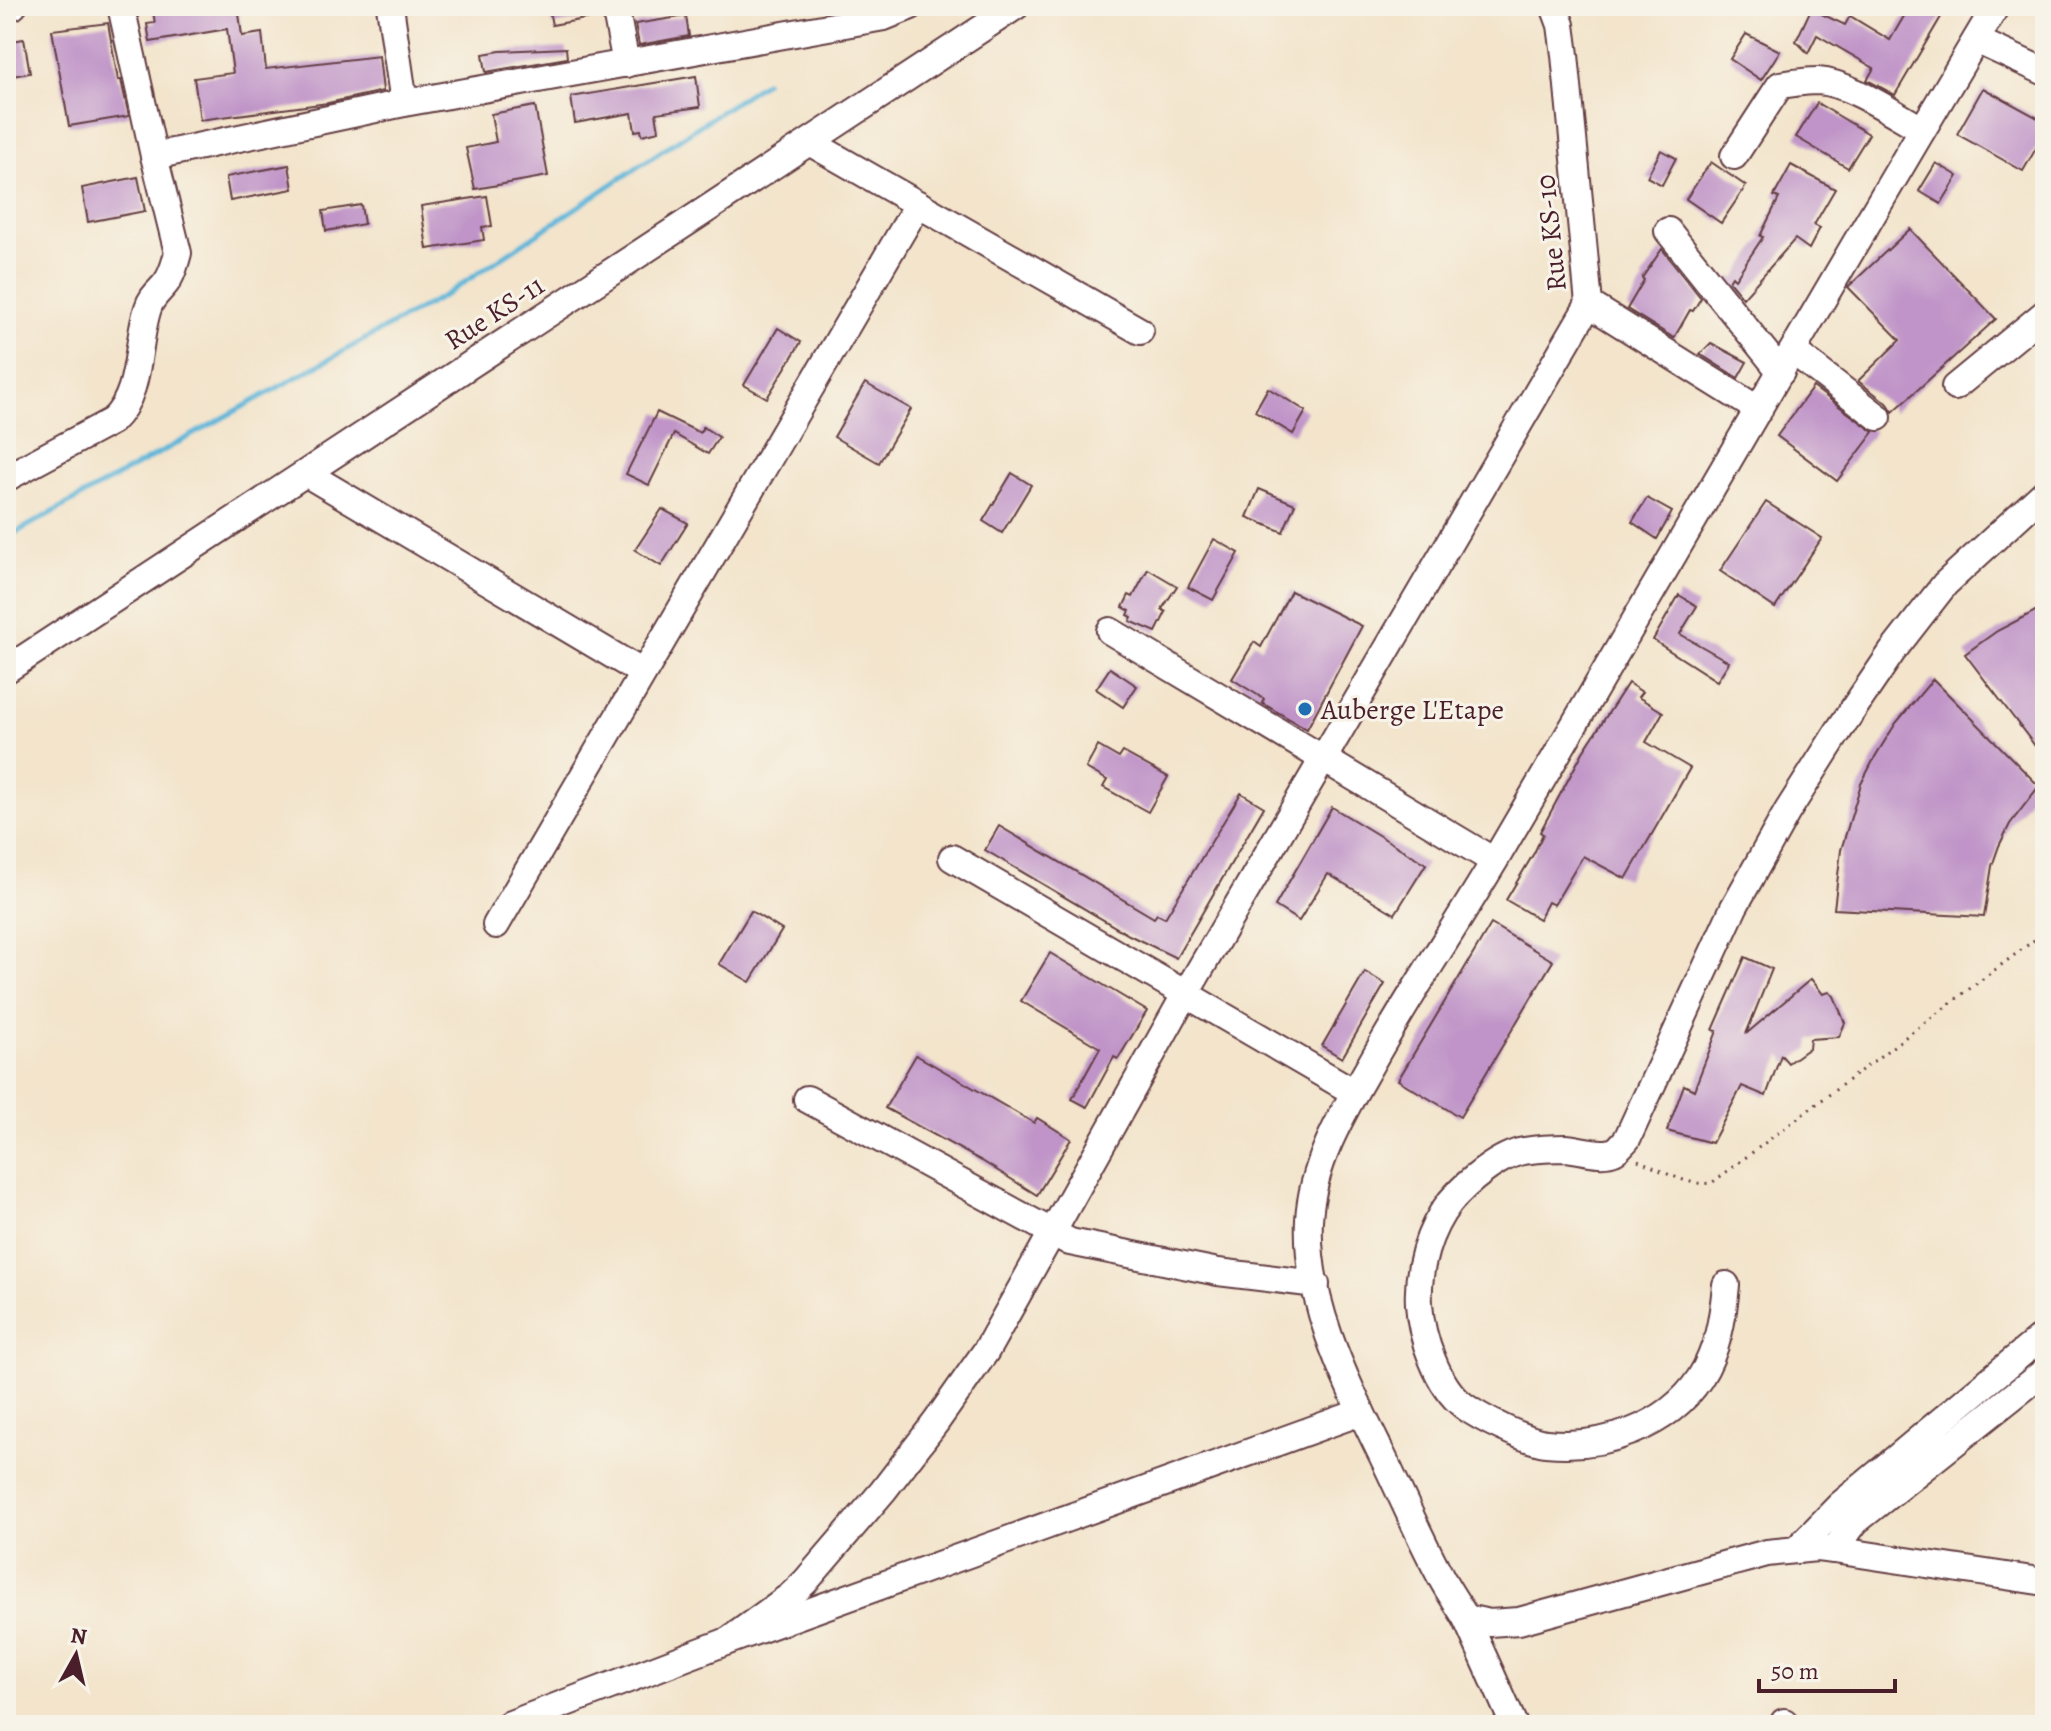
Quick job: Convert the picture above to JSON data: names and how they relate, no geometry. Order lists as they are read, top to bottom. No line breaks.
{"streets":{"street":["Rue KS-10","Rue KS-11"]},"places":["Auberge L'Etape"],"scale_bar":"50 m","north":"top"}
